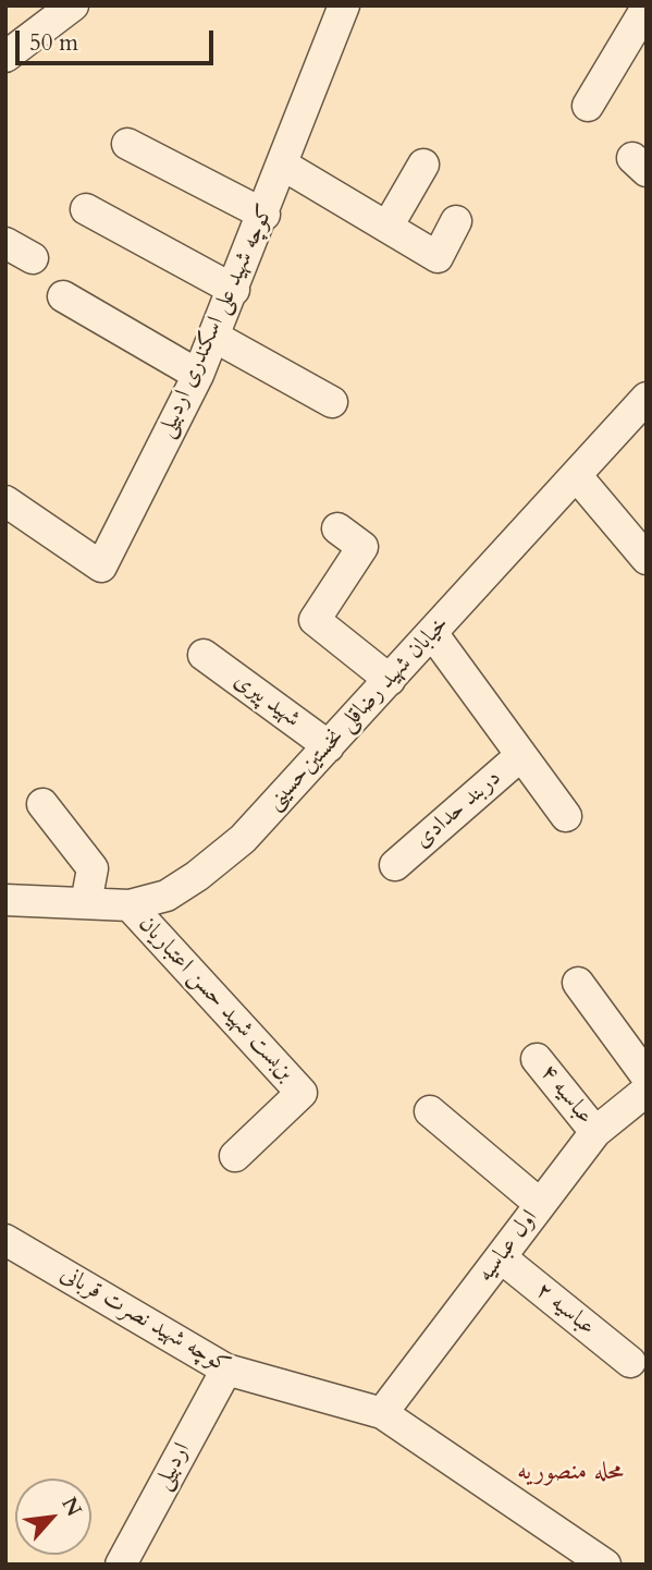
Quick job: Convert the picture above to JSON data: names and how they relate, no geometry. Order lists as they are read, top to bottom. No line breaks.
{"streets":{"street":["کوچه شهید علی اسکندری اردبیلی","شهید پیری","خیابان شهید رضاقلی نخستین‌حسینی","دربند حدادی","بن‌بست شهید حسن اعتباریان","عباسیه ۴","اول عباسیه","عباسیه ۲","کوچه شهید نصرت قربانی","اردبیلی"]},"crossings":[["شهید پیری","خیابان شهید رضاقلی نخستین‌حسینی"],["خیابان شهید رضاقلی نخستین‌حسینی","دربند حدادی"],["خیابان شهید رضاقلی نخستین‌حسینی","بن‌بست شهید حسن اعتباریان"],["عباسیه ۴","اول عباسیه"],["اول عباسیه","عباسیه ۲"],["اول عباسیه","کوچه شهید نصرت قربانی"],["کوچه شهید نصرت قربانی","اردبیلی"]],"districts":["محله منصوریه"],"scale_bar":"50 m","north":"top right"}
